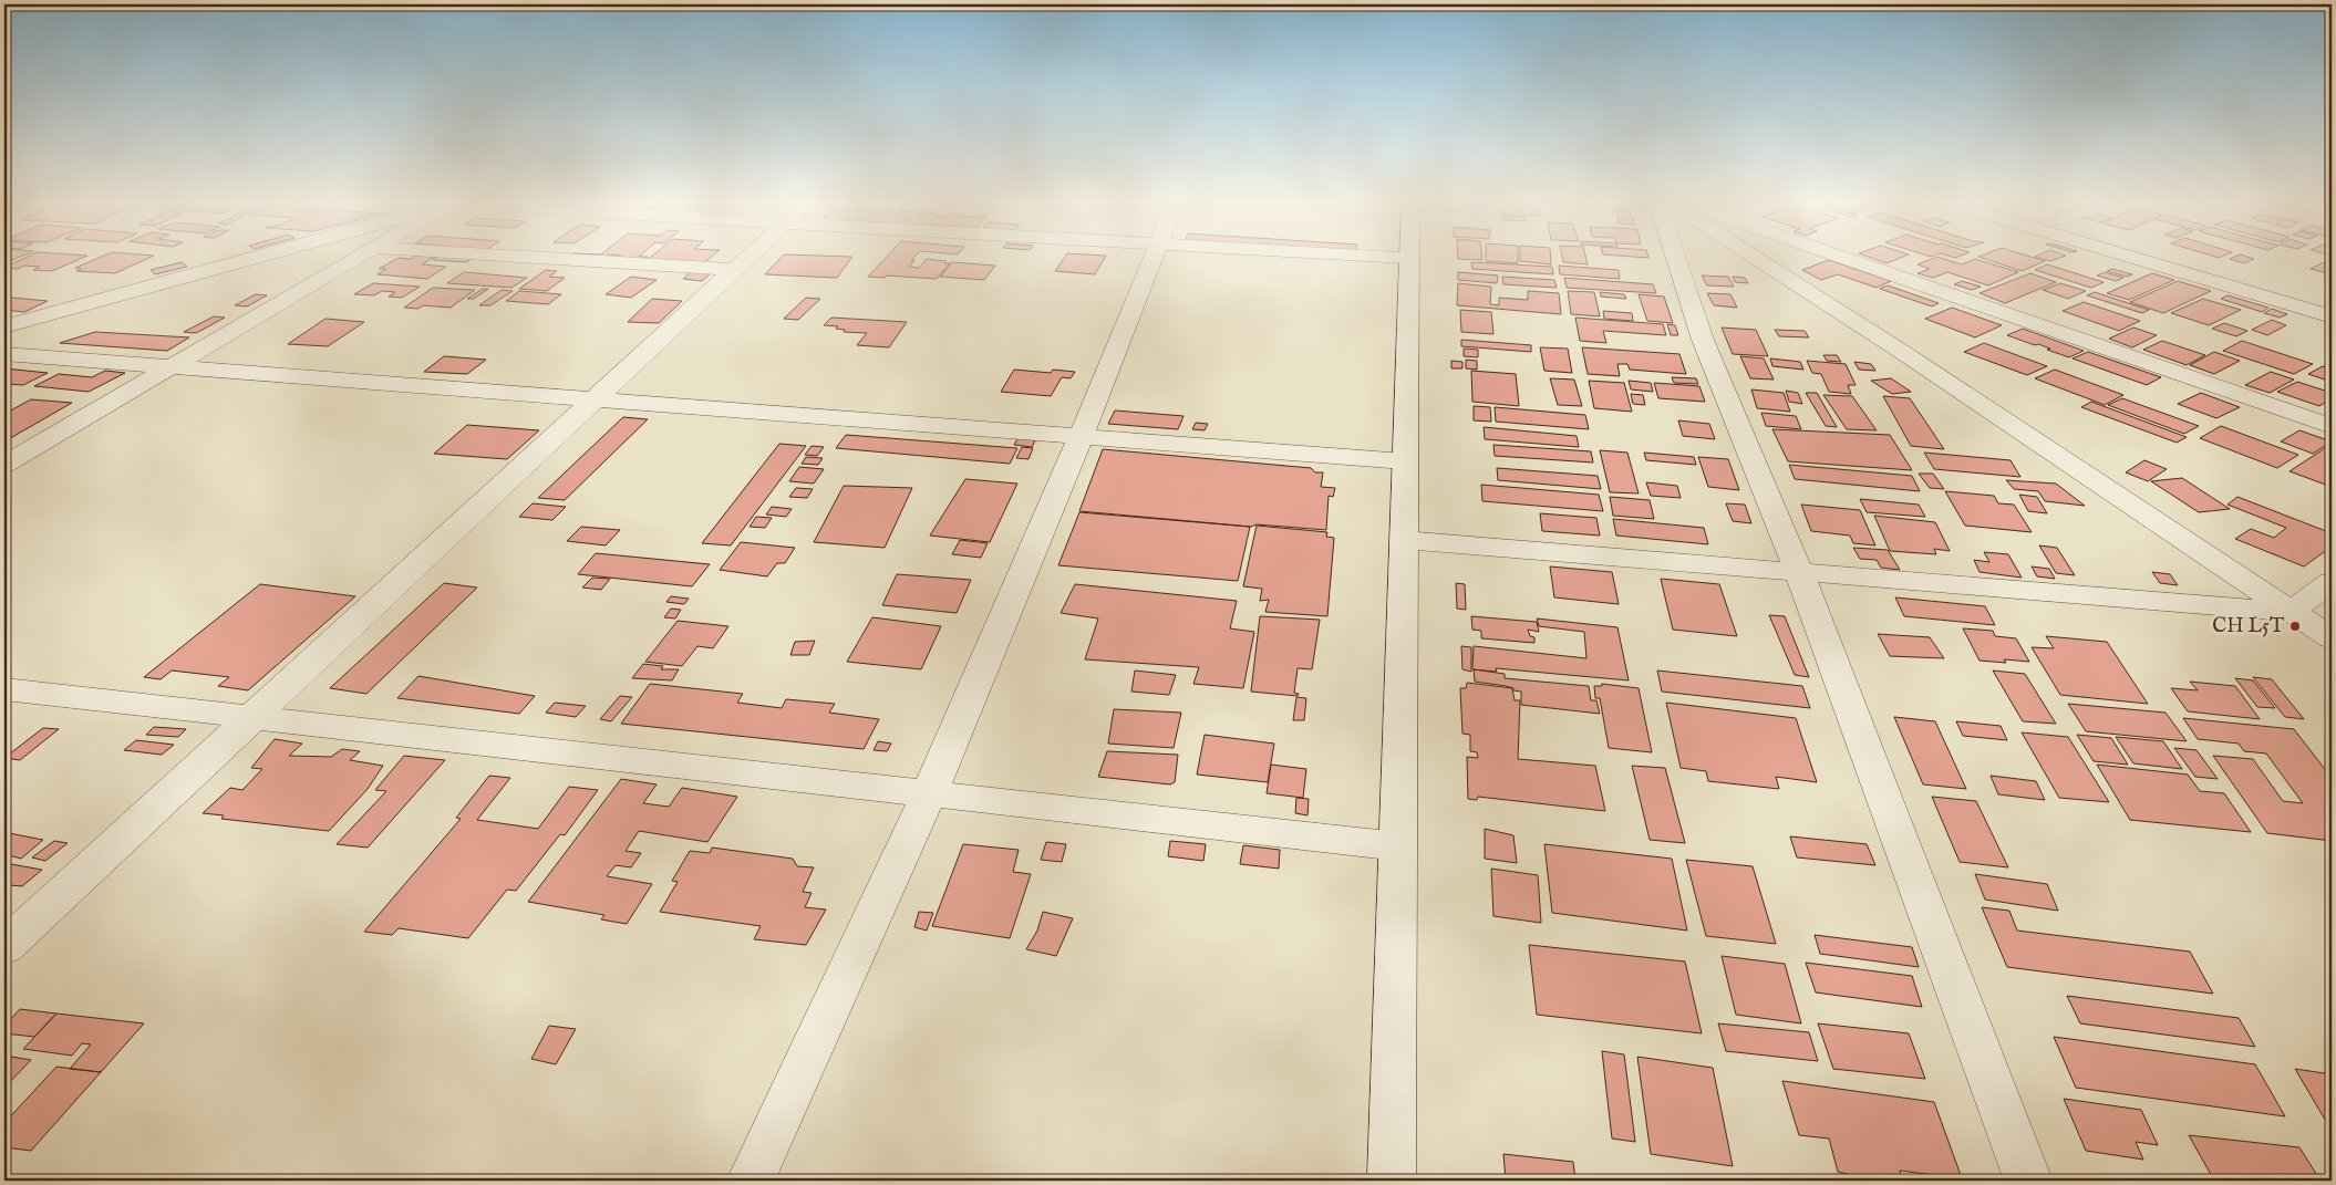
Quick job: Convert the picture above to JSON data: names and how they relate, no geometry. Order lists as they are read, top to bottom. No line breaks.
{"places":["CH L5T"]}
